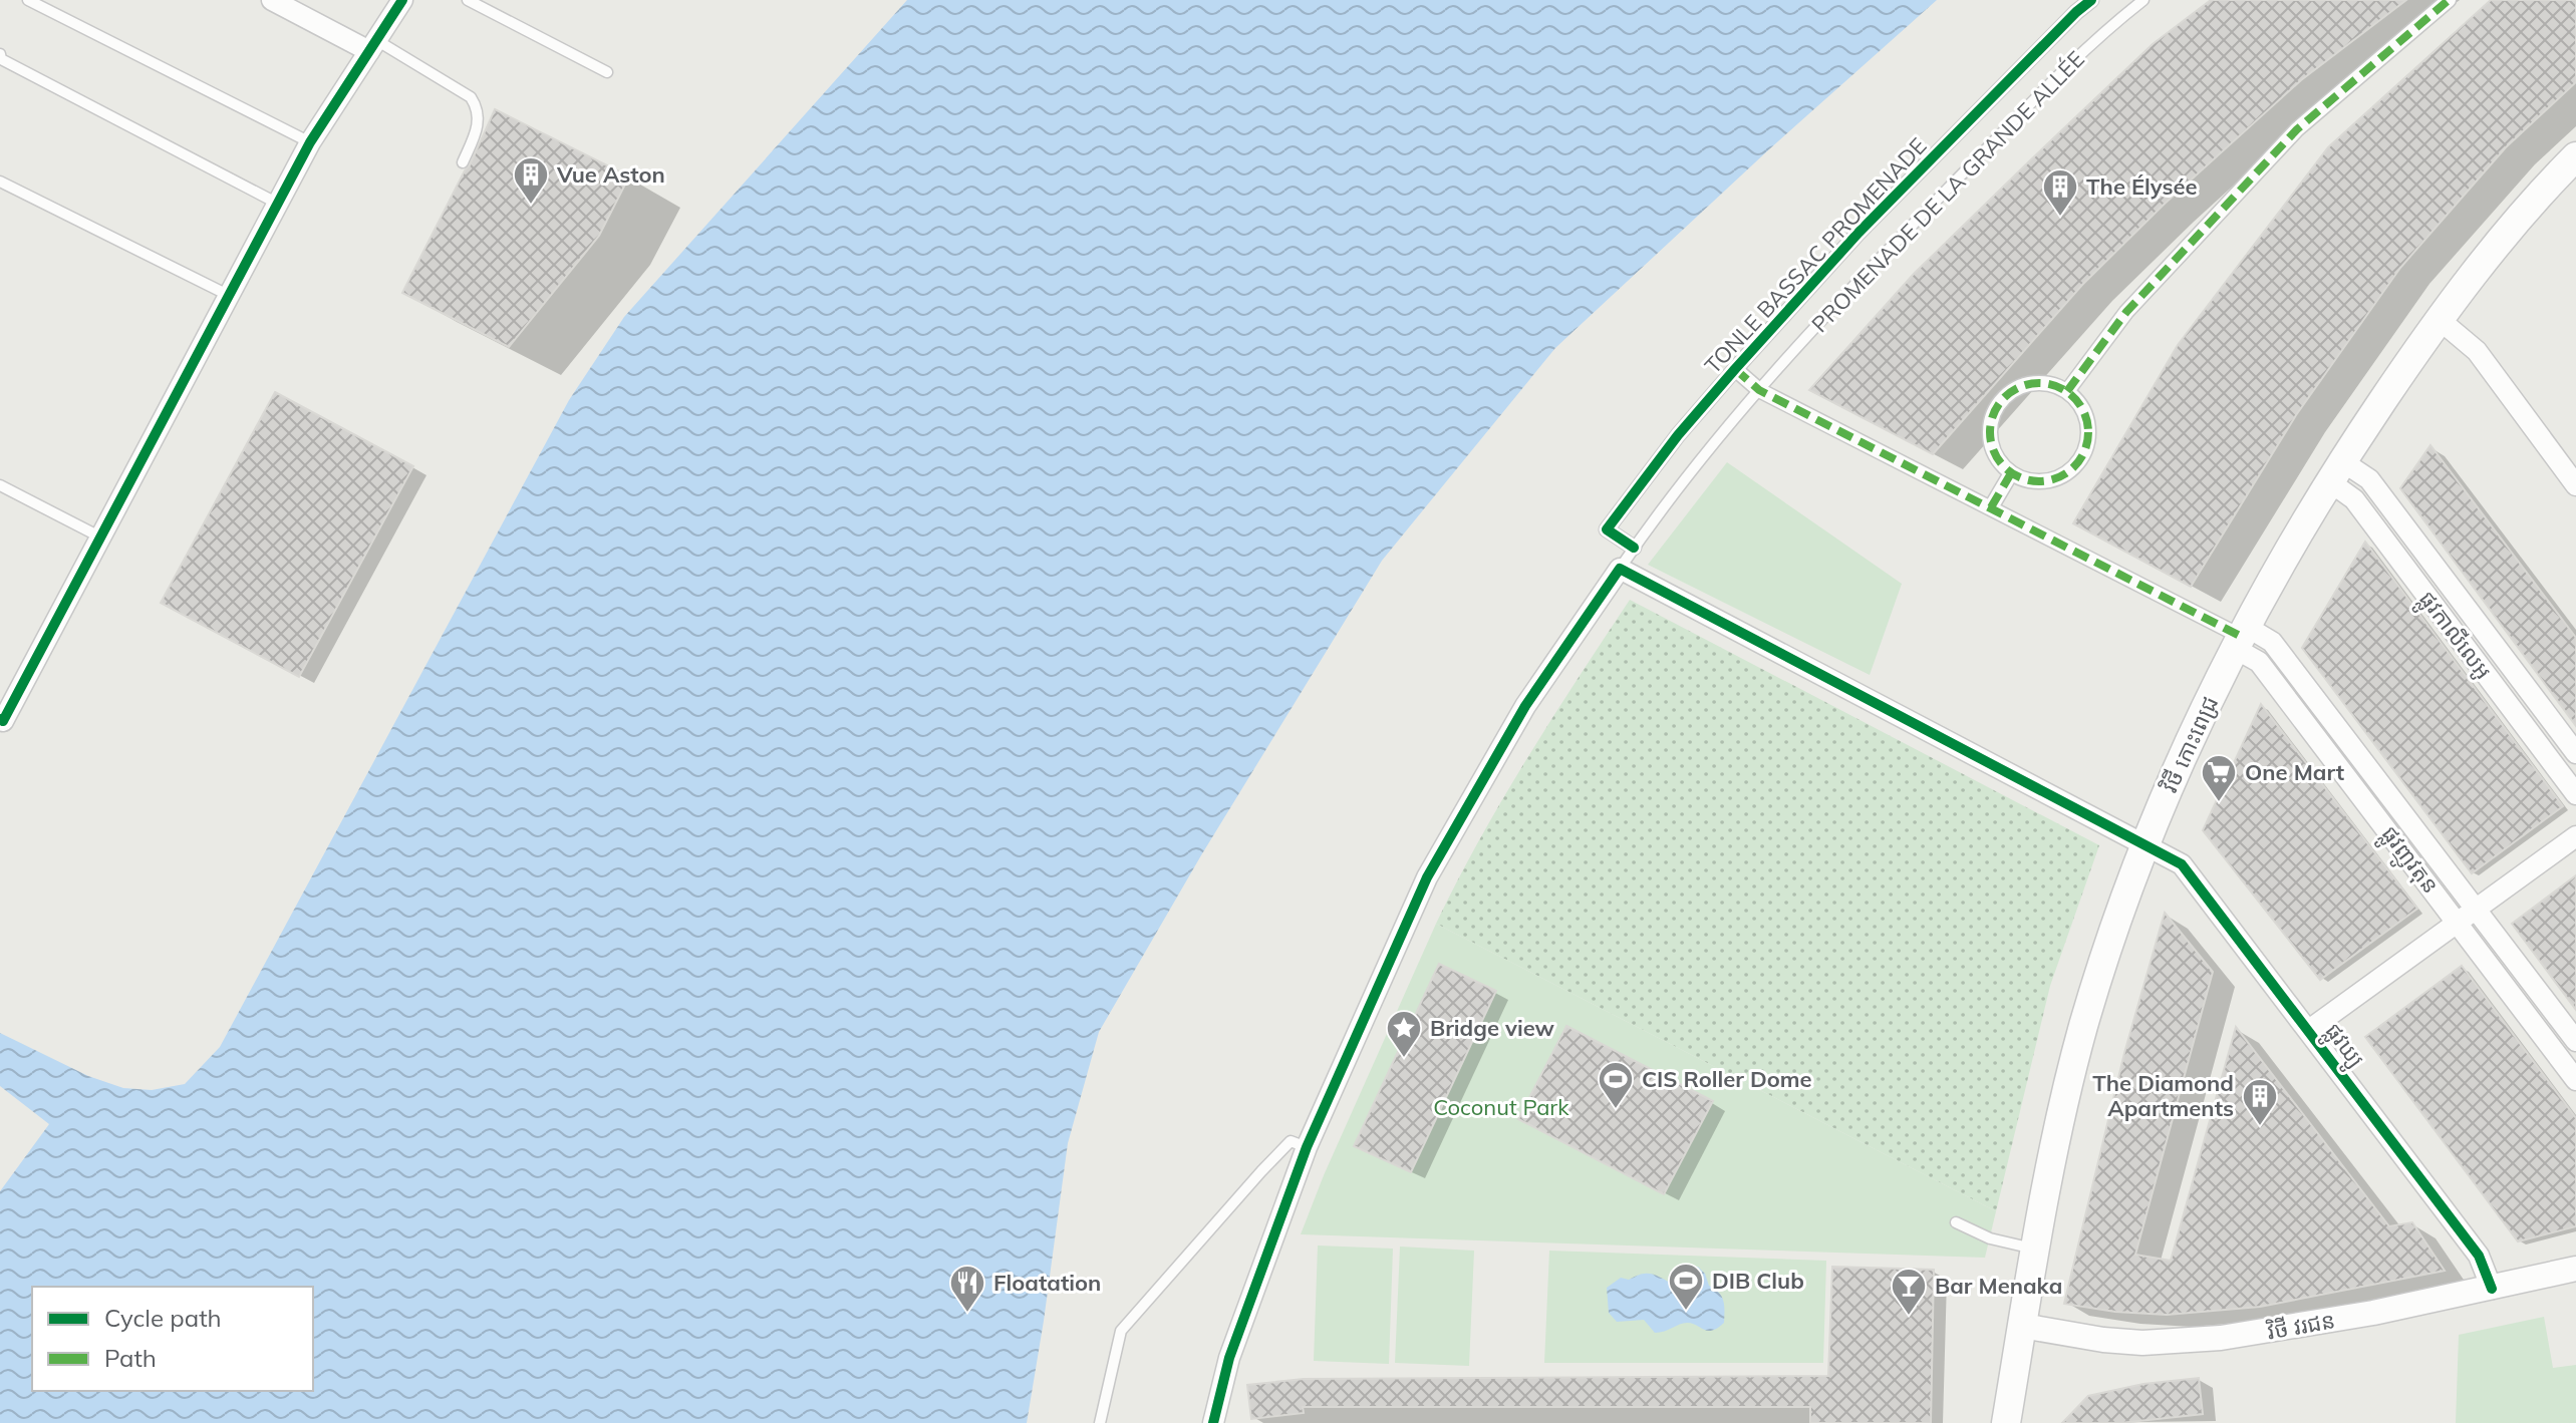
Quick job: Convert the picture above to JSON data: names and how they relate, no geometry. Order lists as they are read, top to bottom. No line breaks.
{"streets":{"main road":["វិថី កោះពេជ្រ"],"street":["TONLE BASSAC PROMENADE","ផ្លូវកាលីលេអូ","ផ្លូវញូវតុន","ផ្លូវឃ្យូ","វិថី វរជន"],"lane":["PROMENADE DE LA GRANDE ALLÉE"]},"crossings":[["PROMENADE DE LA GRANDE ALLÉE","TONLE BASSAC PROMENADE"],["PROMENADE DE LA GRANDE ALLÉE","ផ្លូវឃ្យូ"],["ផ្លូវកាលីលេអូ","វិថី កោះពេជ្រ"],["វិថី កោះពេជ្រ","ផ្លូវញូវតុន"],["វិថី កោះពេជ្រ","ផ្លូវឃ្យូ"],["វិថី កោះពេជ្រ","វិថី វរជន"],["ផ្លូវឃ្យូ","វិថី វរជន"]],"parks":["Coconut Park"],"places":{"building":["Vue Aston","The Élysée","The Diamond Apartments"],"supermarket":["One Mart"],"place":["Bridge view"],"sports":["CIS Roller Dome","DIB Club"],"restaurant":["Floatation"],"bar":["Bar Menaka"]},"legend":["Cycle path","Path"]}
